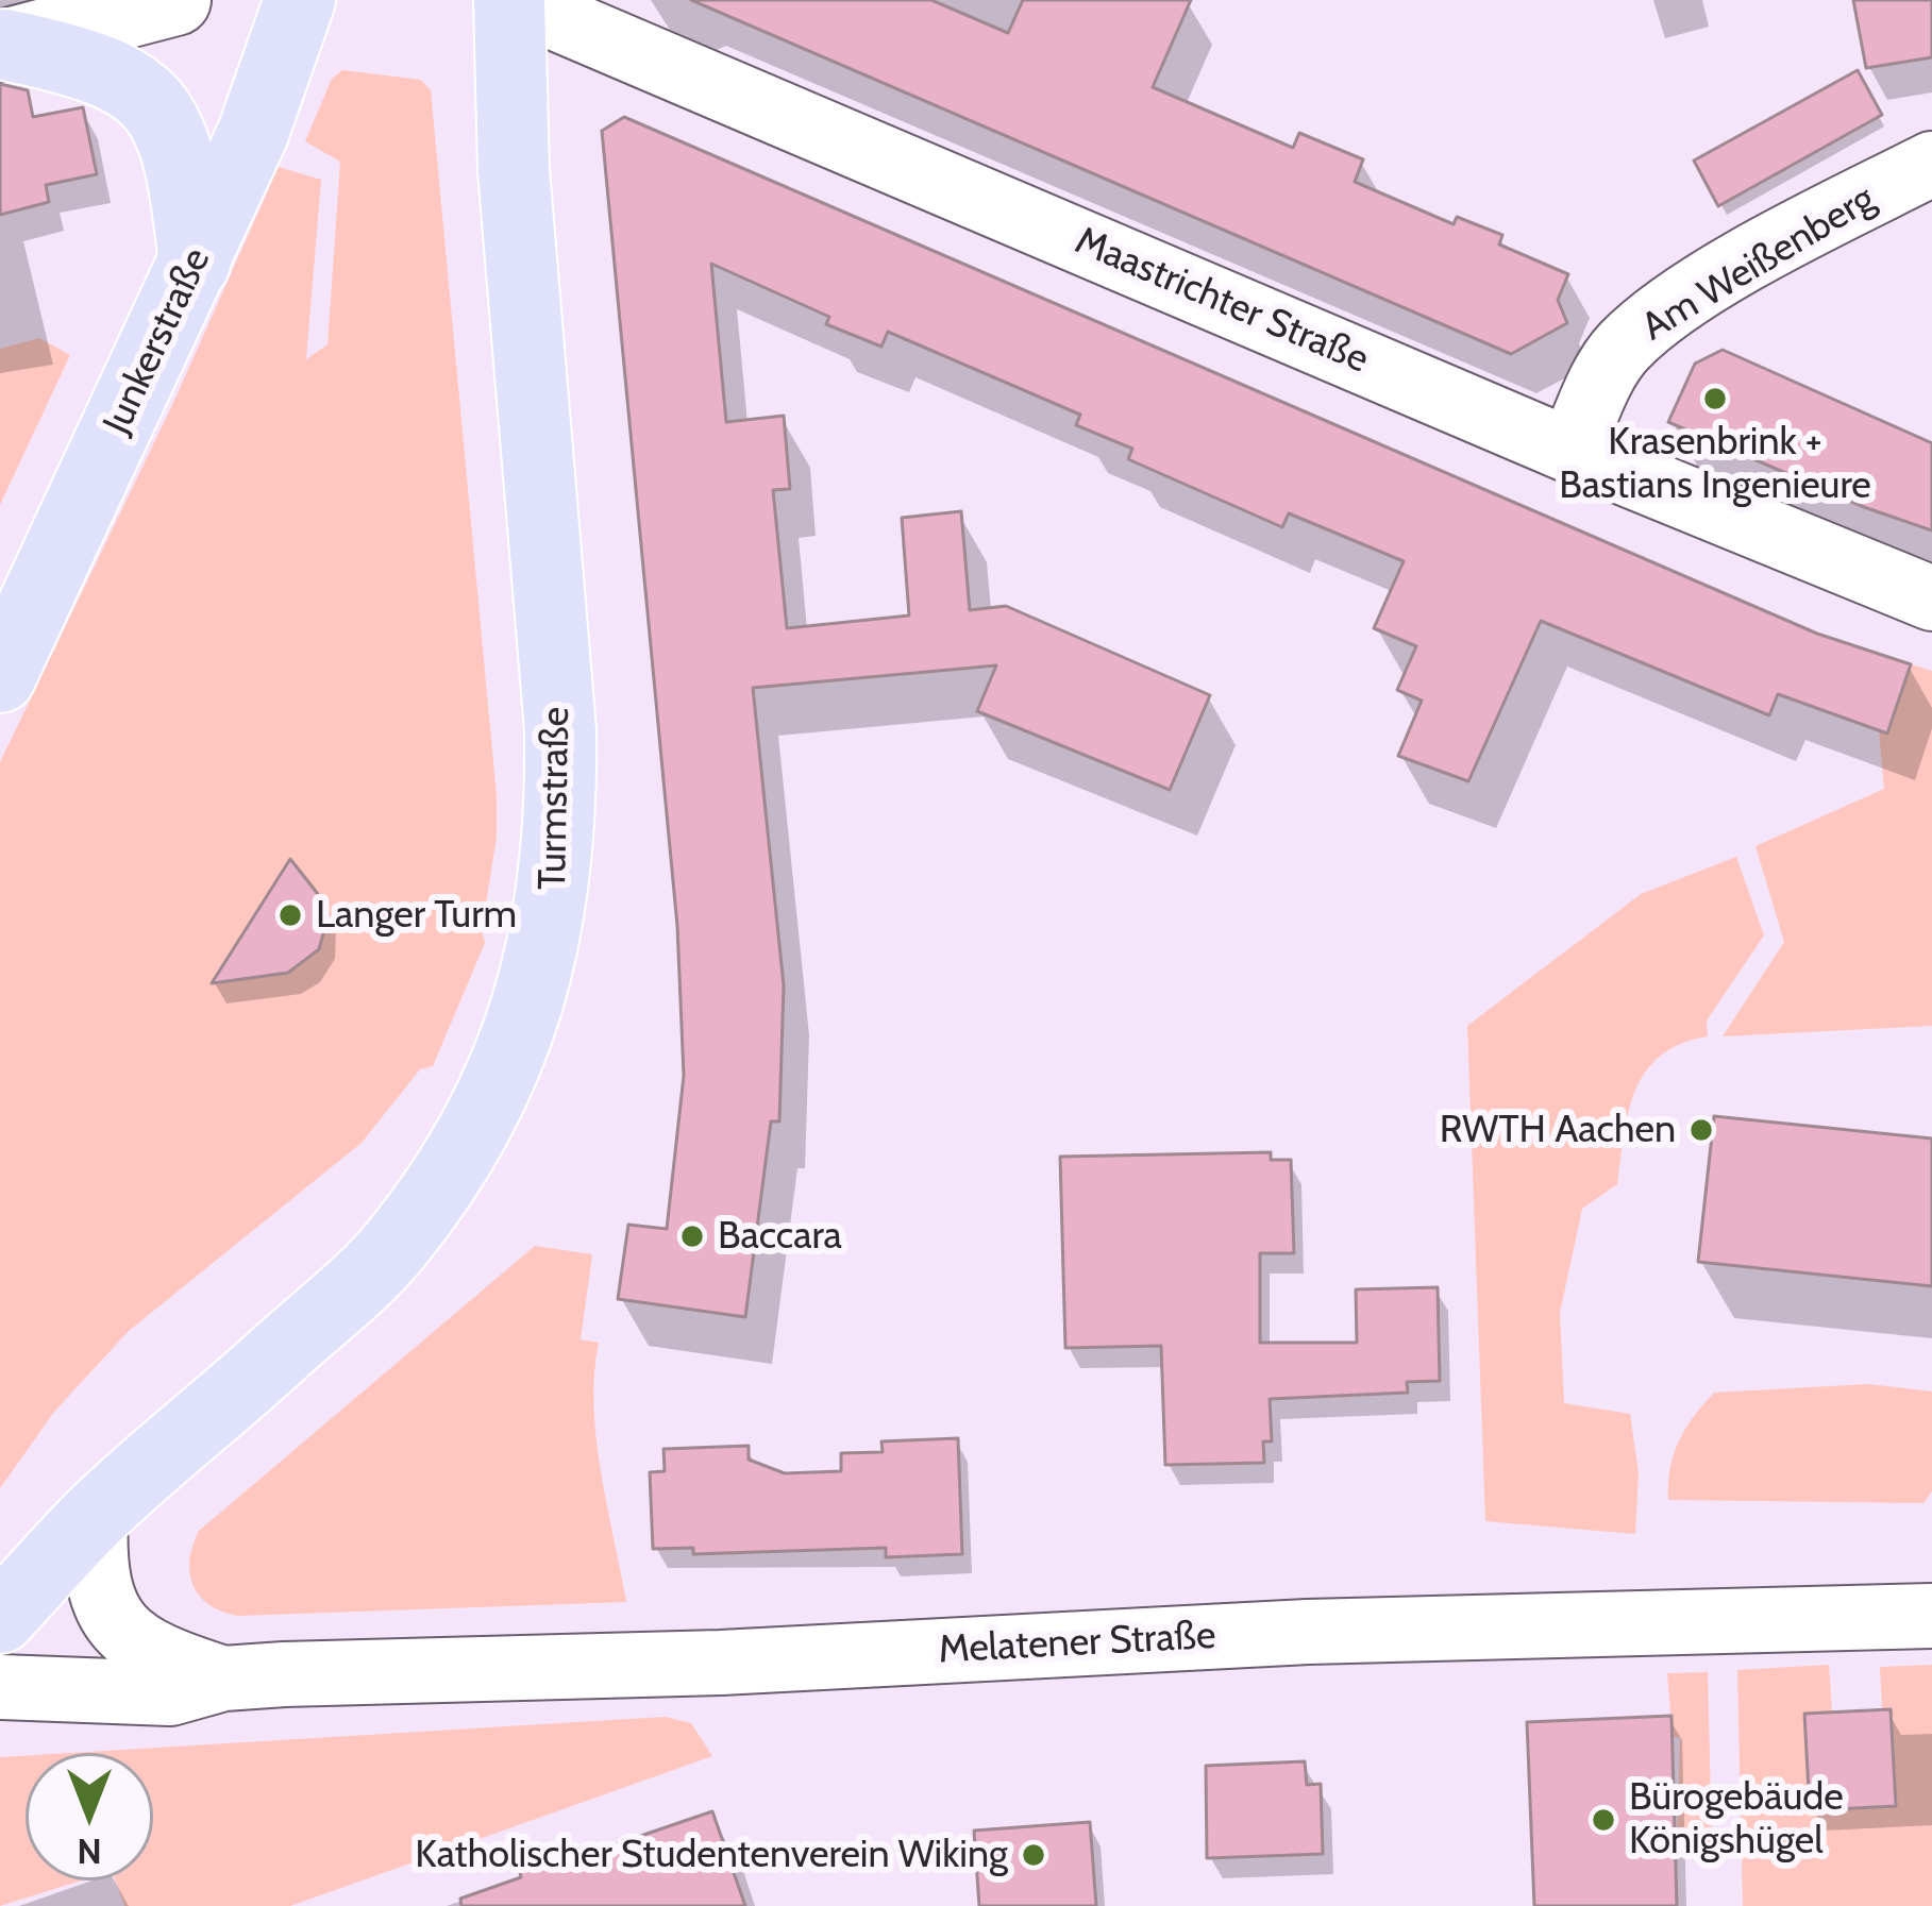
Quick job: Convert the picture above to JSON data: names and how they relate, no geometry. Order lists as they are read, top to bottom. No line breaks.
{"streets":{"main road":["Junkerstraße","Turmstraße"],"street":["Am Weißenberg","Maastrichter Straße","Melatener Straße"]},"crossings":[["Am Weißenberg","Maastrichter Straße"],["Maastrichter Straße","Turmstraße"],["Turmstraße","Melatener Straße"]],"places":["Krasenbrink + Bastians Ingenieure","Langer Turm","RWTH Aachen","Baccara","Bürogebäude Königshügel","Katholischer Studentenverein Wiking"],"north":"bottom"}
